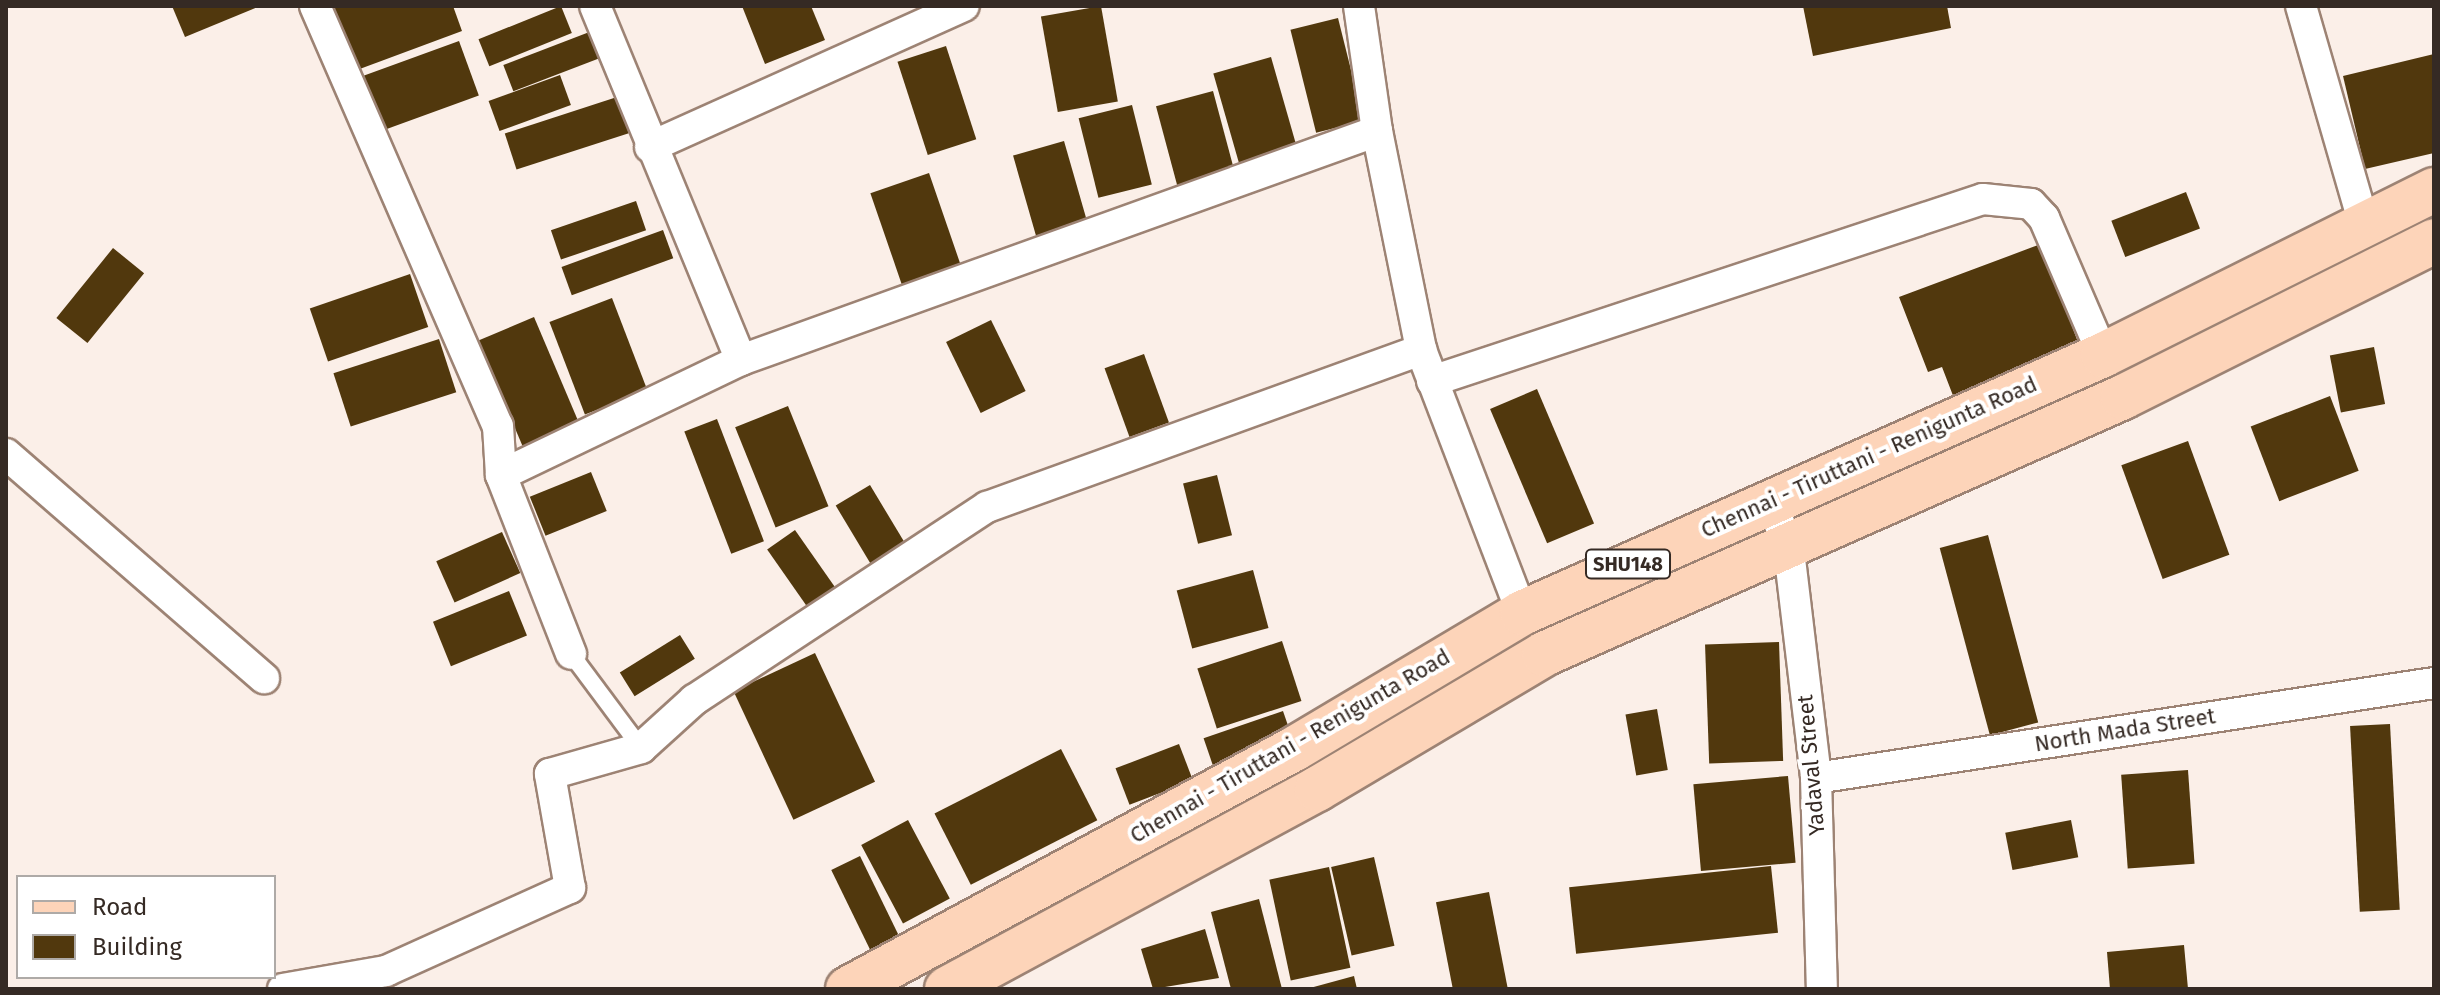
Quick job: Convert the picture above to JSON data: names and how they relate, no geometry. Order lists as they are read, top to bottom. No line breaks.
{"streets":{"main road":["Chennai - Tiruttani - Renigunta Road","SHU148"],"street":["North Mada Street","Yadaval Street"]},"crossings":[["Chennai - Tiruttani - Renigunta Road","Yadaval Street"],["North Mada Street","Yadaval Street"]],"legend":["Road","Building"]}
